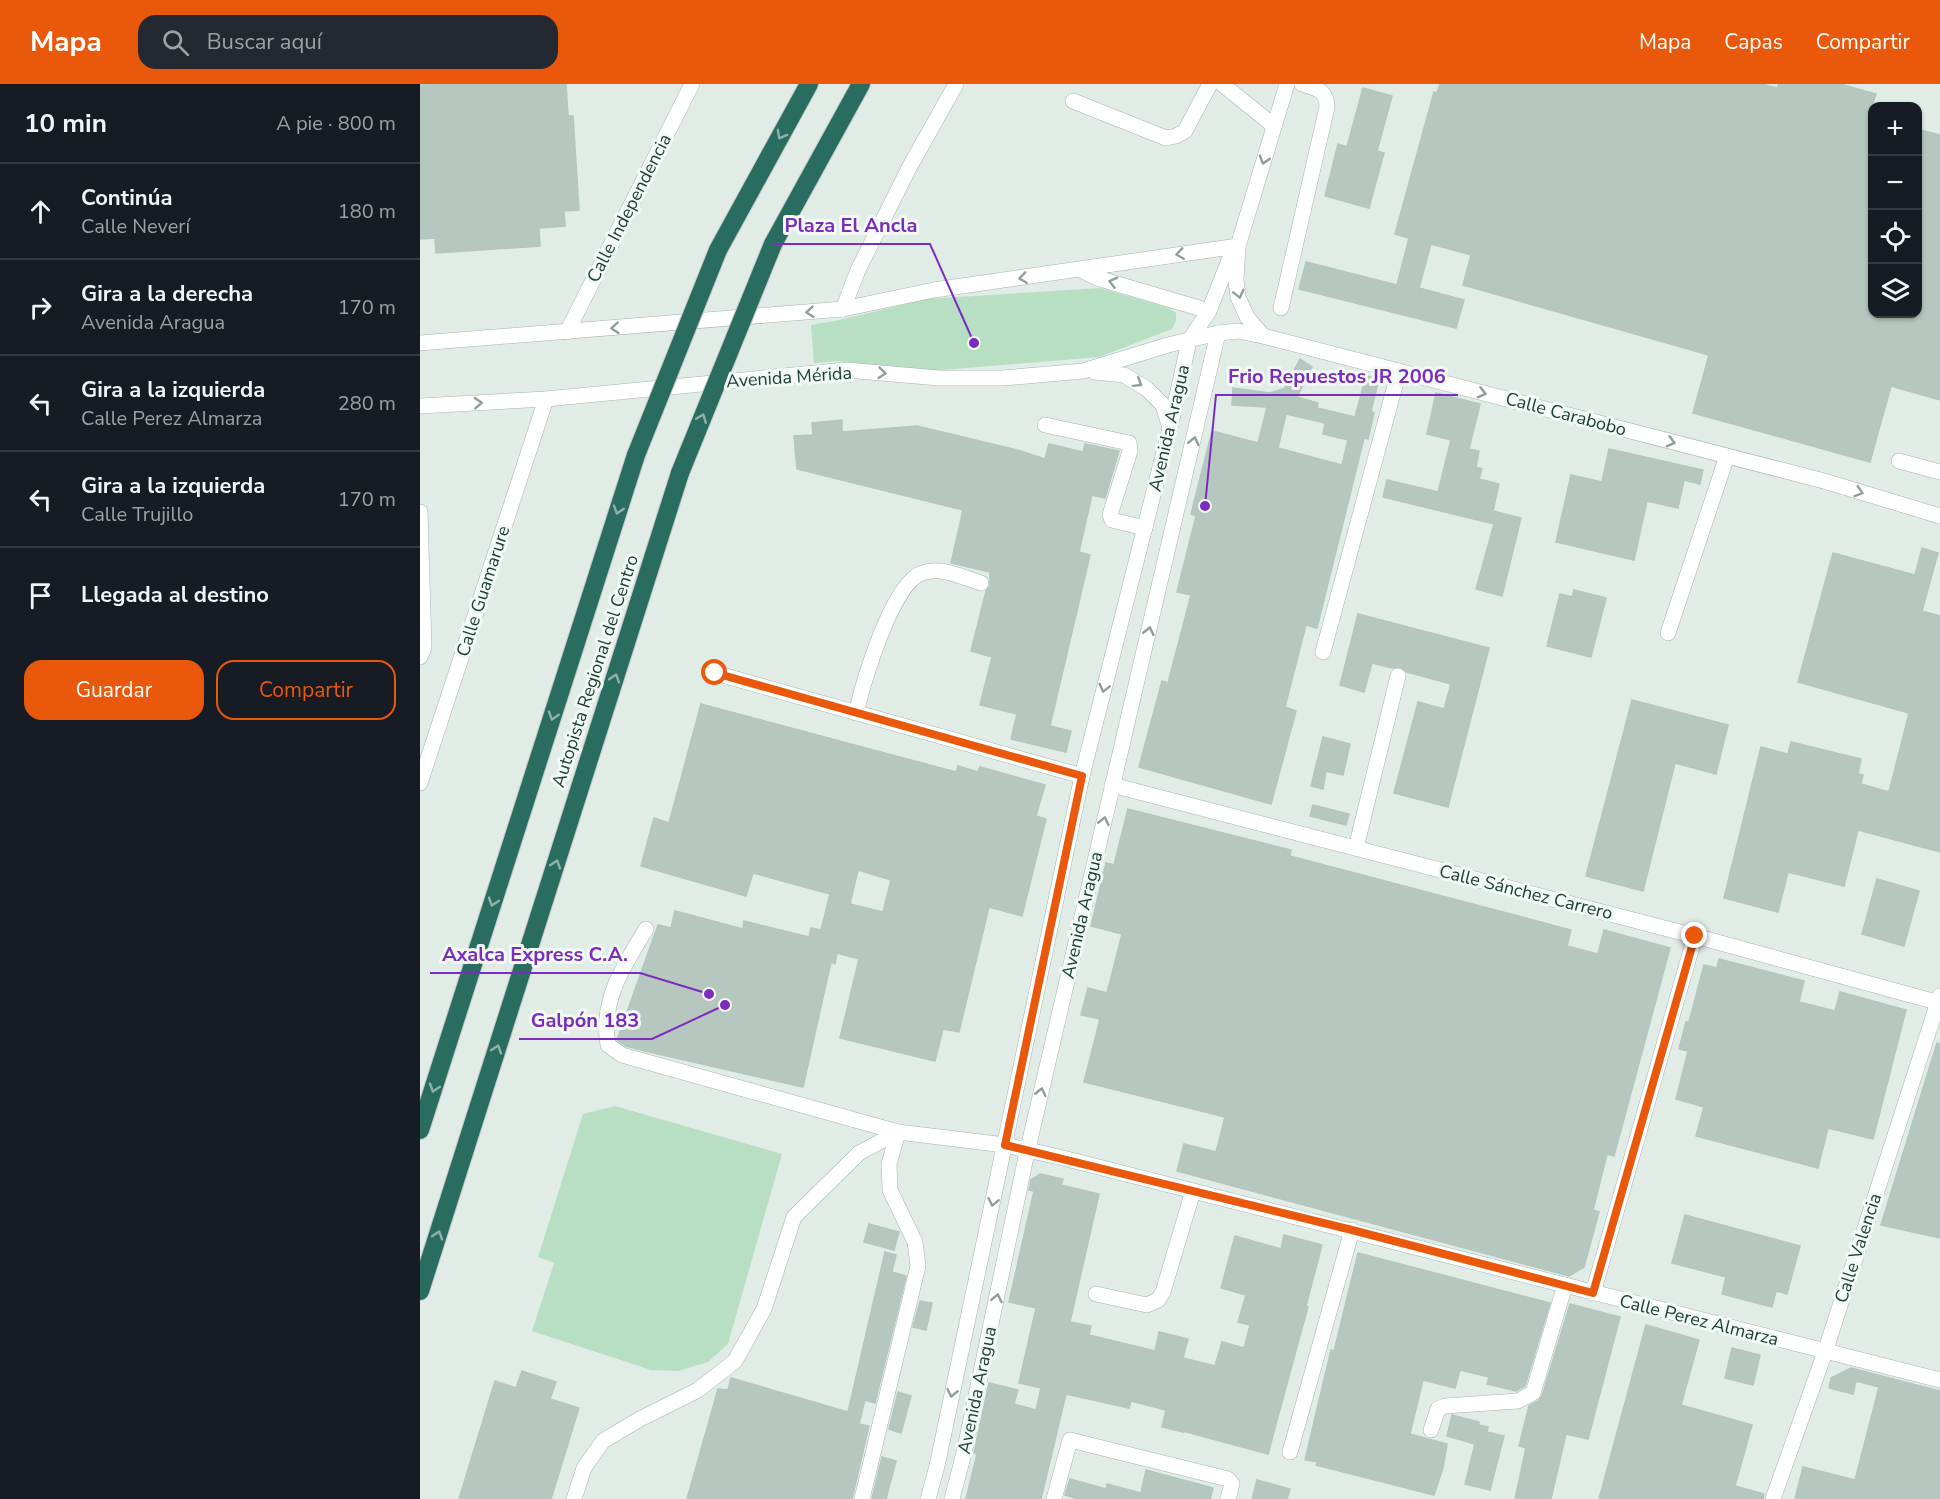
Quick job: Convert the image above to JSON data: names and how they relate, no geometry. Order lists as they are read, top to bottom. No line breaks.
{"streets":{"highway":["Autopista Regional del Centro"],"street":["Calle Independencia","Avenida Mérida","Calle Carabobo","Avenida Aragua","Calle Guamarure","Calle Sánchez Carrero","Calle Valencia","Calle Perez Almarza"]},"crossings":[["Avenida Mérida","Calle Carabobo"],["Avenida Mérida","Avenida Aragua"],["Avenida Mérida","Calle Guamarure"],["Calle Carabobo","Avenida Aragua"],["Avenida Aragua","Calle Sánchez Carrero"],["Avenida Aragua","Calle Perez Almarza"],["Calle Sánchez Carrero","Calle Valencia"],["Calle Valencia","Calle Perez Almarza"]],"one_way":["Calle Carabobo"],"places":["Plaza El Ancla","Frio Repuestos JR 2006","Axalca Express C.A.","Galpón 183"],"page":{"header":"Mapa","search":"Buscar aquí","nav":["Mapa","Capas","Compartir"],"heading":["10 min","A pie · 800 m"],"map_buttons":["+","−"],"list":[["Continúa","Calle Neverí","180 m"],["Gira a la derecha","Avenida Aragua","170 m"],["Gira a la izquierda","Calle Perez Almarza","280 m"],["Gira a la izquierda","Calle Trujillo","170 m"],"Llegada al destino"],"buttons":["Guardar","Compartir"]}}
